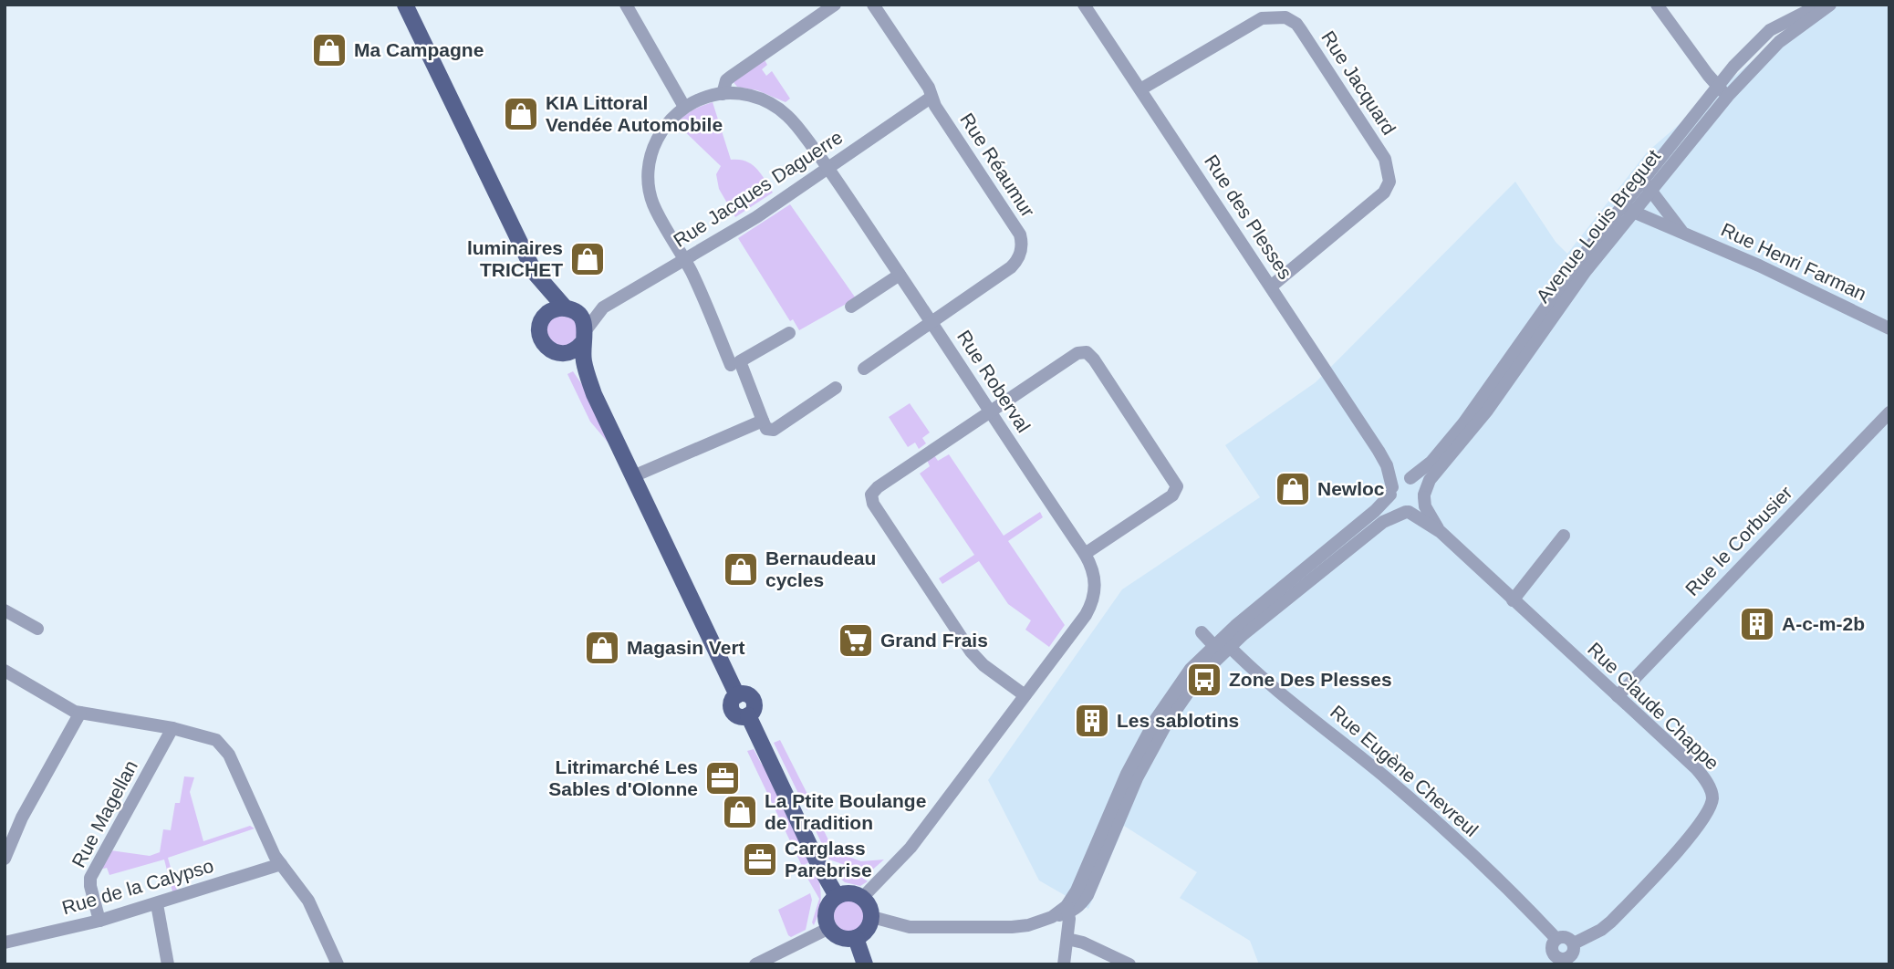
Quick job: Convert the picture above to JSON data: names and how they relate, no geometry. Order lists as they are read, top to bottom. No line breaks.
{"streets":{"street":["Rue Jacquard","Rue Réaumur","Rue Jacques Daguerre","Rue des Plesses","Avenue Louis Breguet","Rue Henri Farman","Rue Roberval","Rue le Corbusier","Rue Claude Chappe","Rue Eugène Chevreul","Rue Magellan","Rue de la Calypso"]},"crossings":[["Rue Jacquard","Rue des Plesses"],["Rue Réaumur","Rue Jacques Daguerre"],["Rue Réaumur","Rue Roberval"],["Rue Jacques Daguerre","Rue Roberval"],["Rue des Plesses","Avenue Louis Breguet"],["Rue des Plesses","Rue Claude Chappe"],["Avenue Louis Breguet","Rue Henri Farman"],["Avenue Louis Breguet","Rue Claude Chappe"],["Rue le Corbusier","Rue Claude Chappe"],["Rue Claude Chappe","Rue Eugène Chevreul"],["Rue Magellan","Rue de la Calypso"]],"places":{"shop":["Ma Campagne","KIA Littoral Vendée Automobile","luminaires TRICHET","Newloc","Bernaudeau cycles","Magasin Vert","La Ptite Boulange de Tradition"],"building":["A-c-m-2b","Les sablotins"],"supermarket":["Grand Frais"],"bus stop":["Zone Des Plesses"],"office":["Litrimarché Les Sables d'Olonne","Carglass Parebrise"]}}
